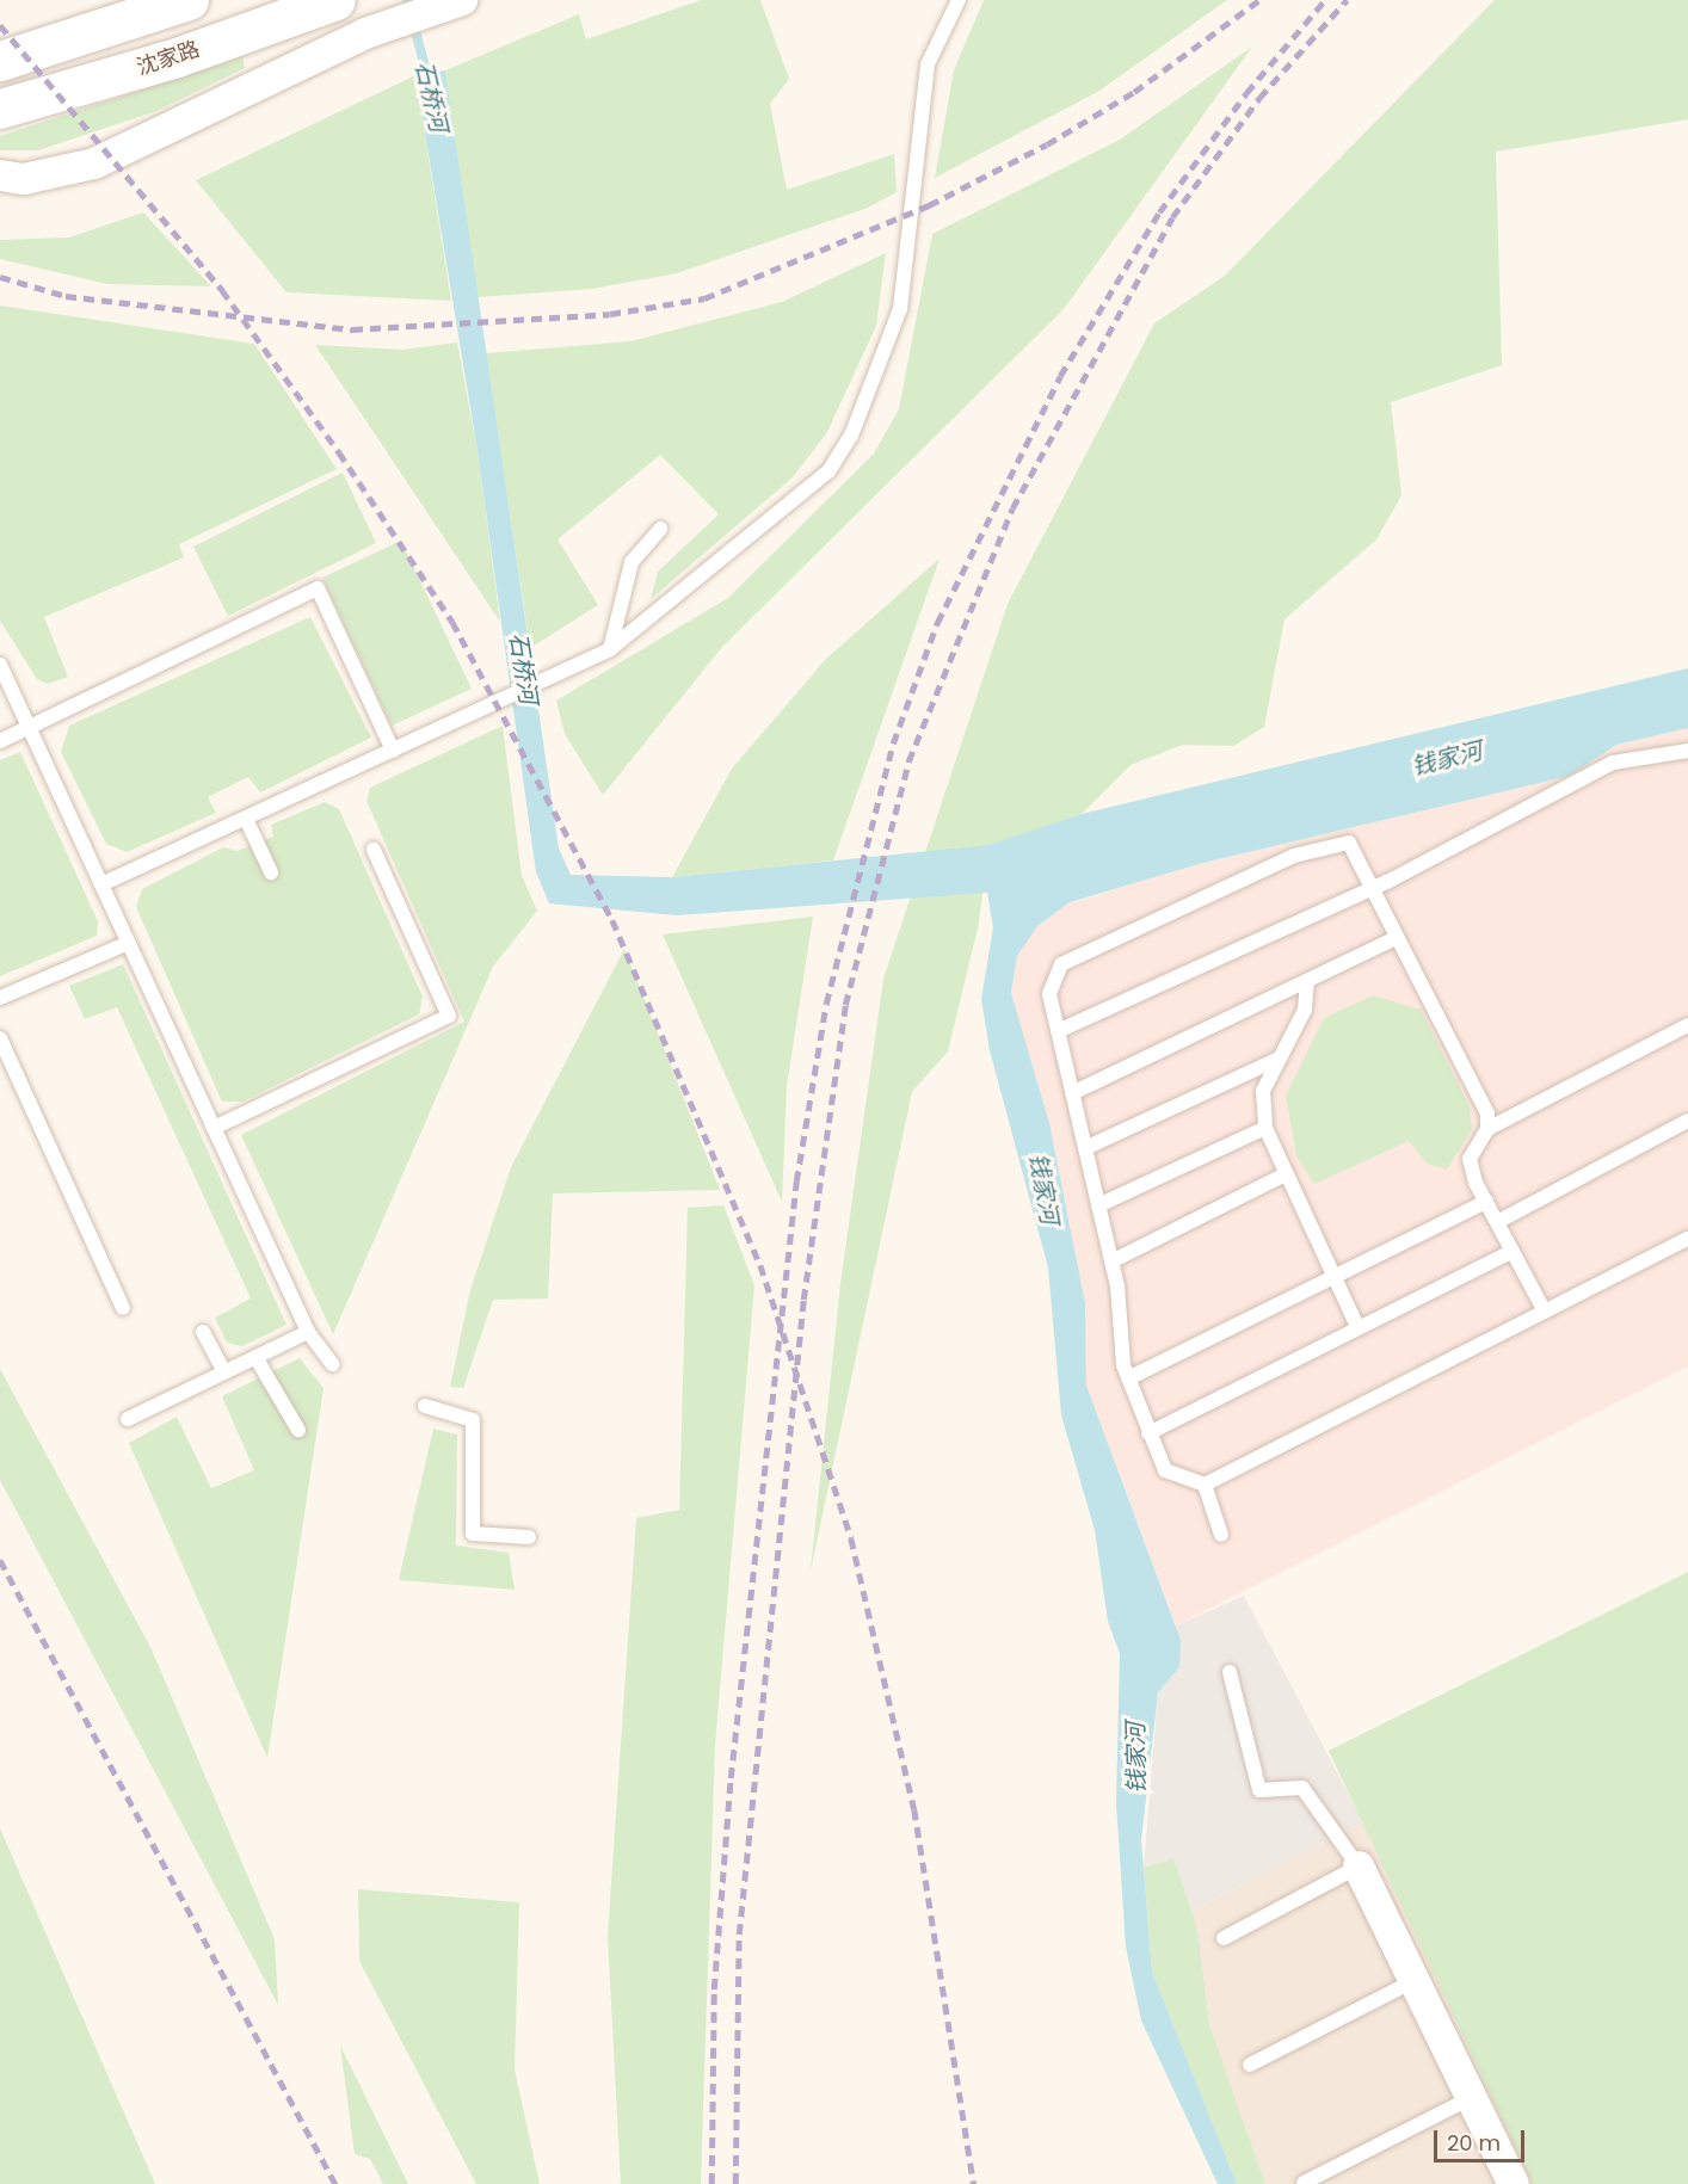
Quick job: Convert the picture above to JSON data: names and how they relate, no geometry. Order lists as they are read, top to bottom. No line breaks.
{"streets":{"main road":["沈家路"]},"water":["石桥河","钱家河"],"scale_bar":"20 m"}
